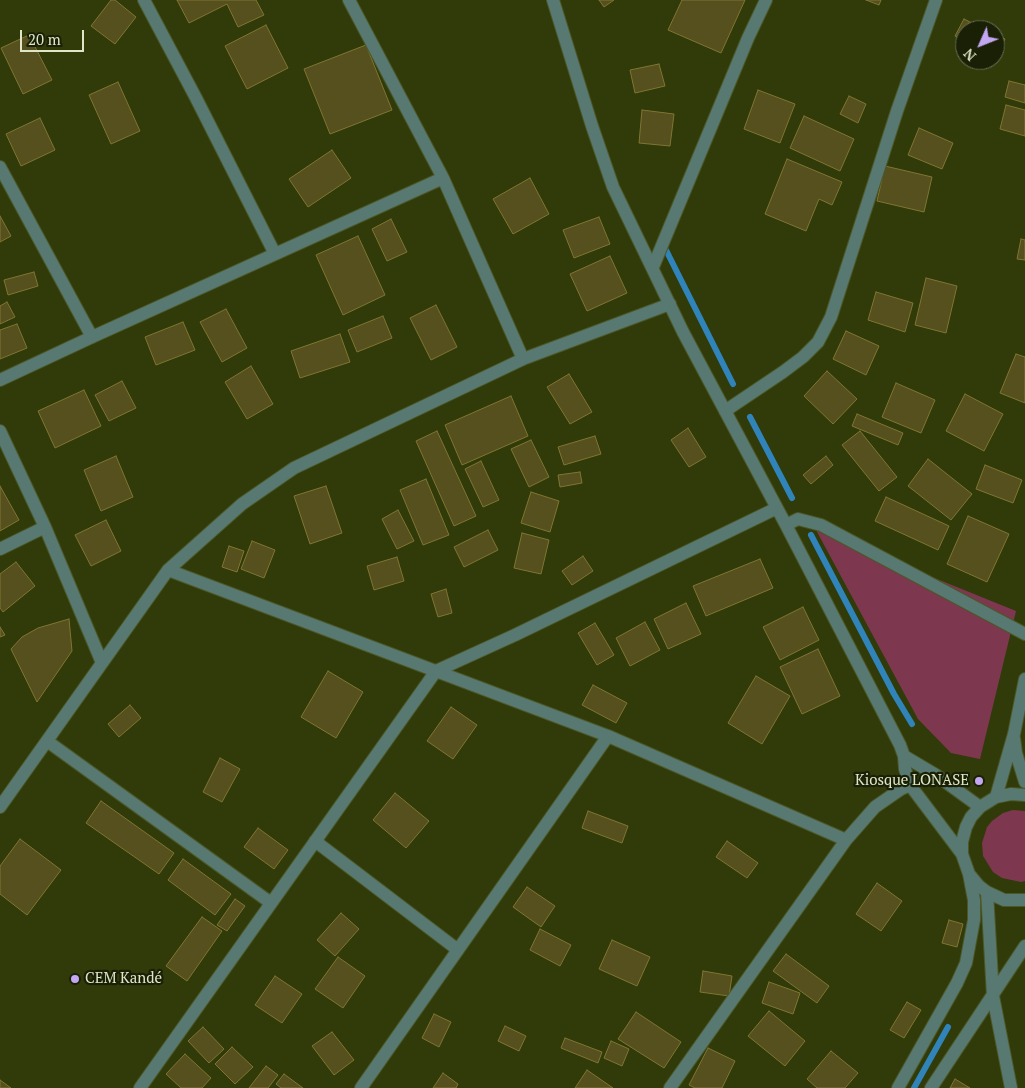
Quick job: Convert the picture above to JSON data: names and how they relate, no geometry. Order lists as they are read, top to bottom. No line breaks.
{"places":["Kiosque LONASE","CEM Kandé"],"scale_bar":"20 m","north":"bottom left"}
